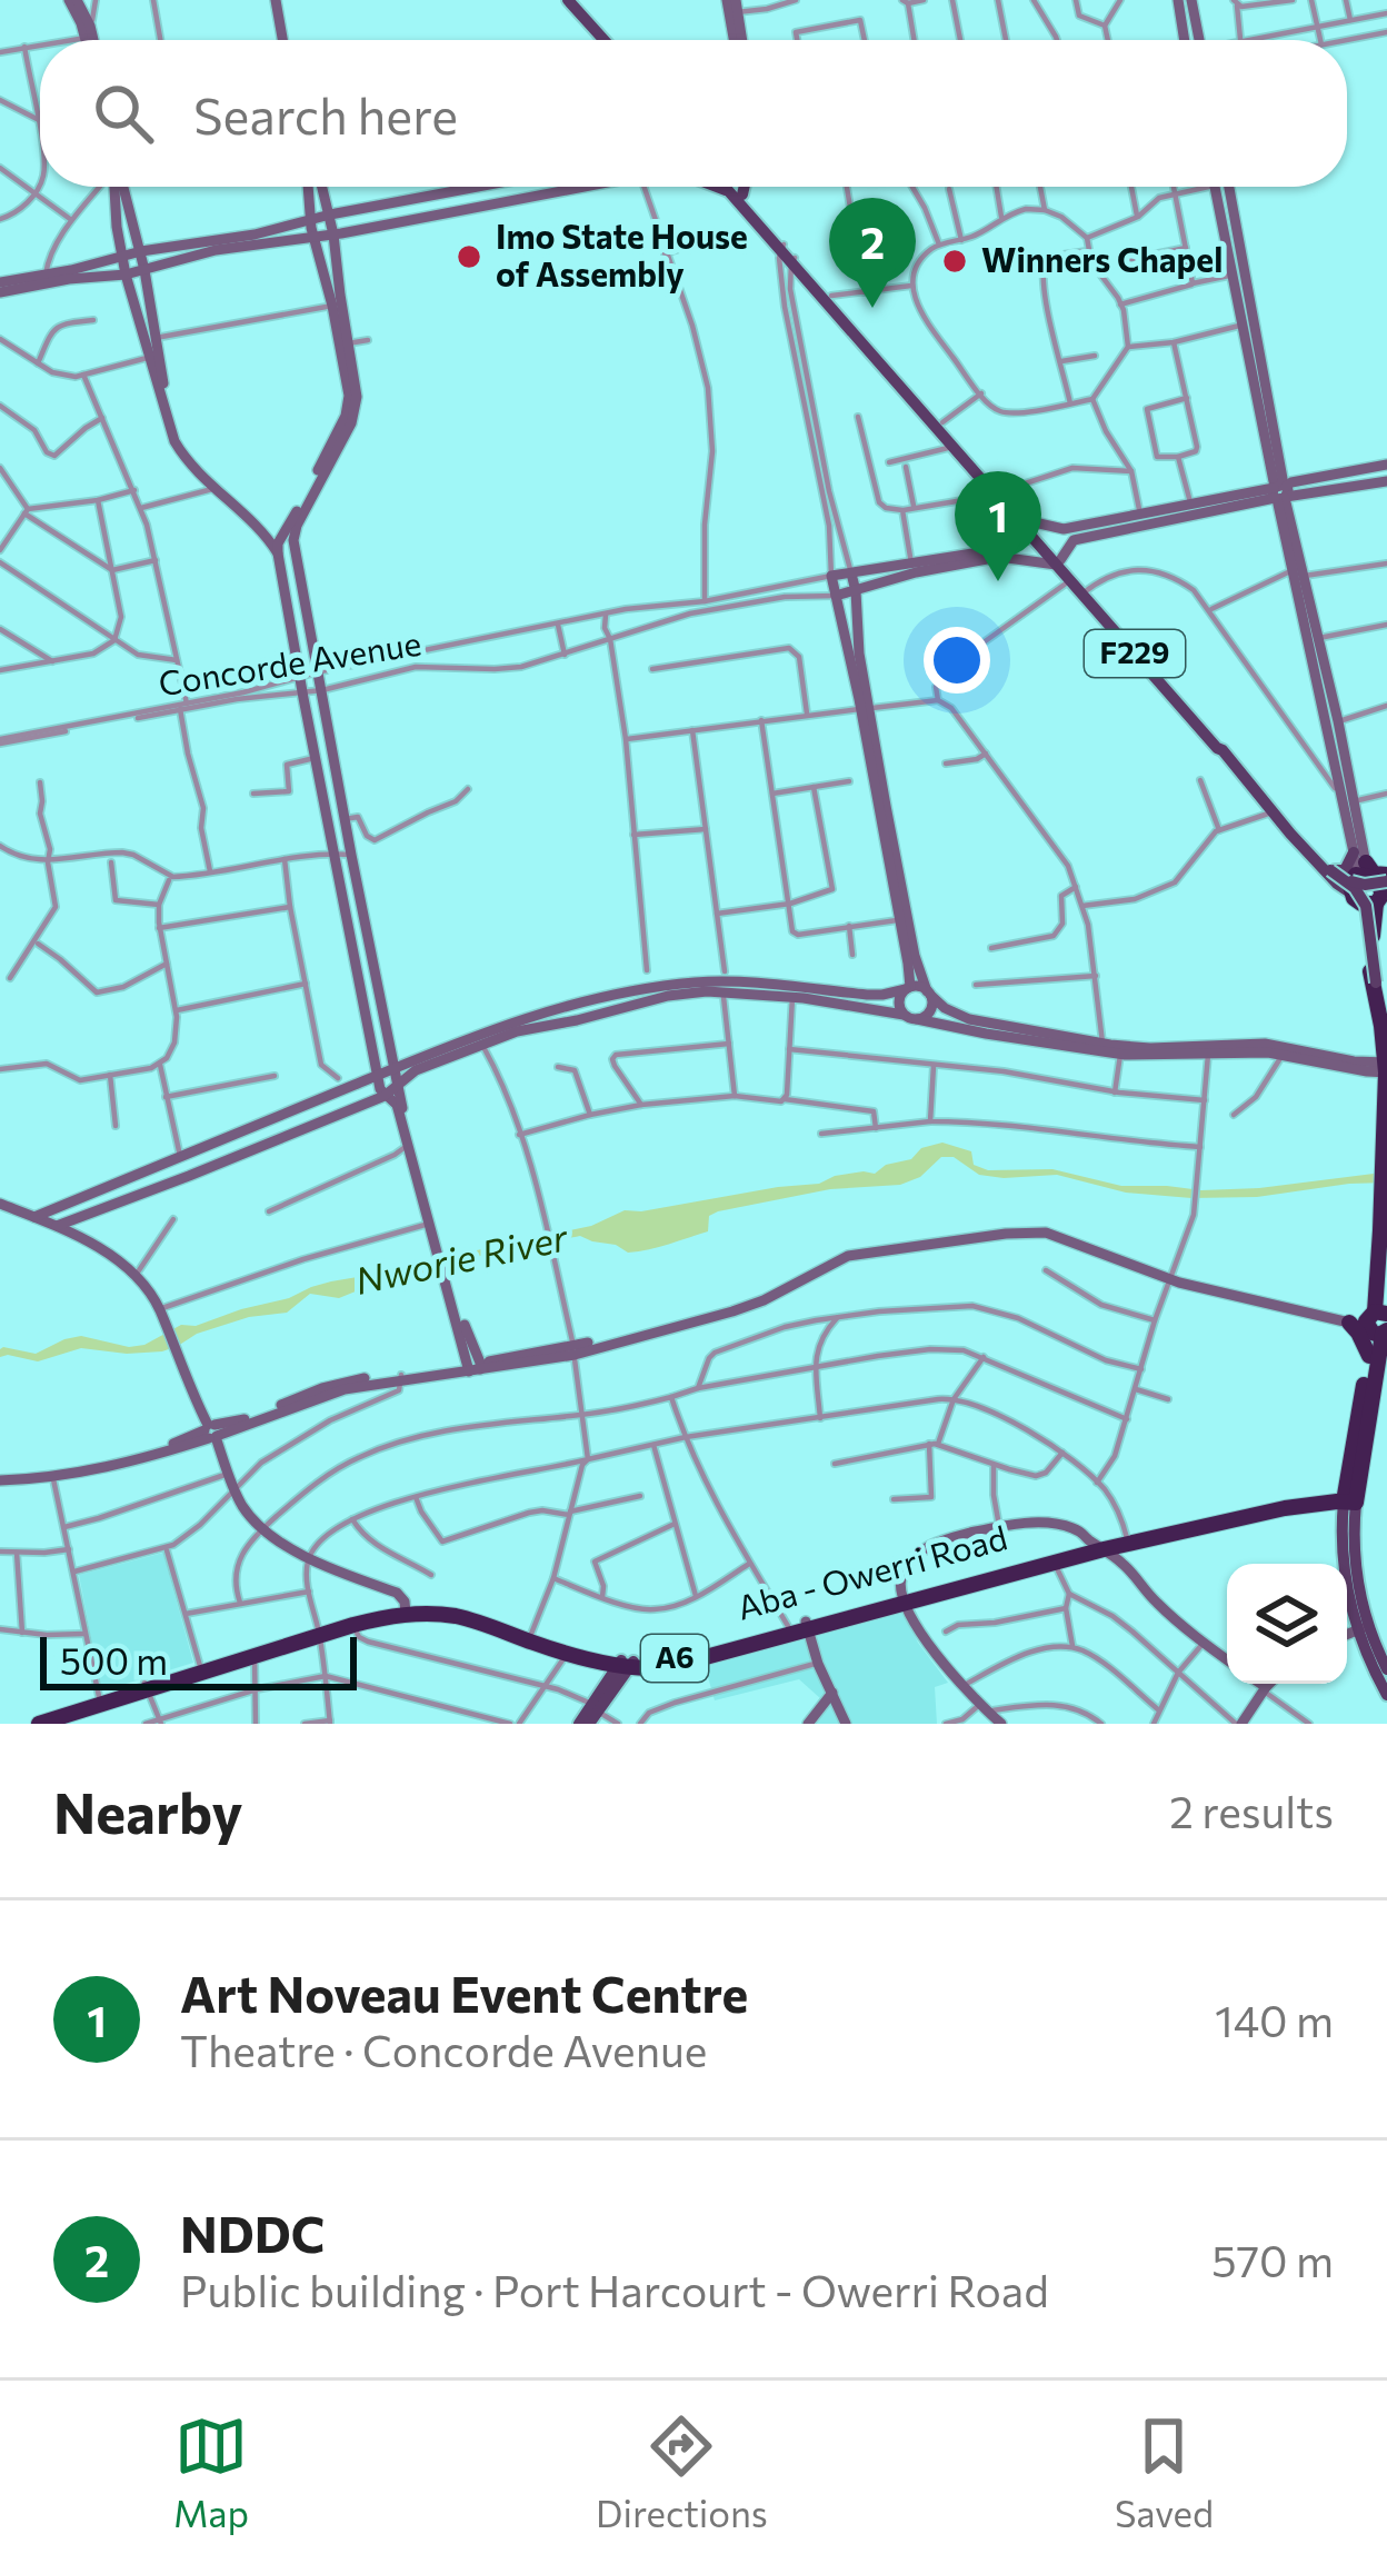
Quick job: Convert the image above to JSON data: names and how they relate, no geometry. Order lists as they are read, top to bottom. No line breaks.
{"streets":{"highway":["Aba - Owerri Road","A6"],"main road":["F229"],"street":["Concorde Avenue"]},"crossings":[["F229","Concorde Avenue"]],"water":["Nworie River"],"places":["Imo State House of Assembly","Winners Chapel"],"scale_bar":"500 m","page":{"search":"Search here","pins":["2","1"],"scale":"500 m","heading":["Nearby","2 results"],"list":[{"mark":"1","name":"Art Noveau Event Centre","note":"Theatre · Concorde Avenue","value":"140 m"},{"mark":"2","name":"NDDC","note":"Public building · Port Harcourt - Owerri Road","value":"570 m"}],"nav":["Map","Directions","Saved"]}}
